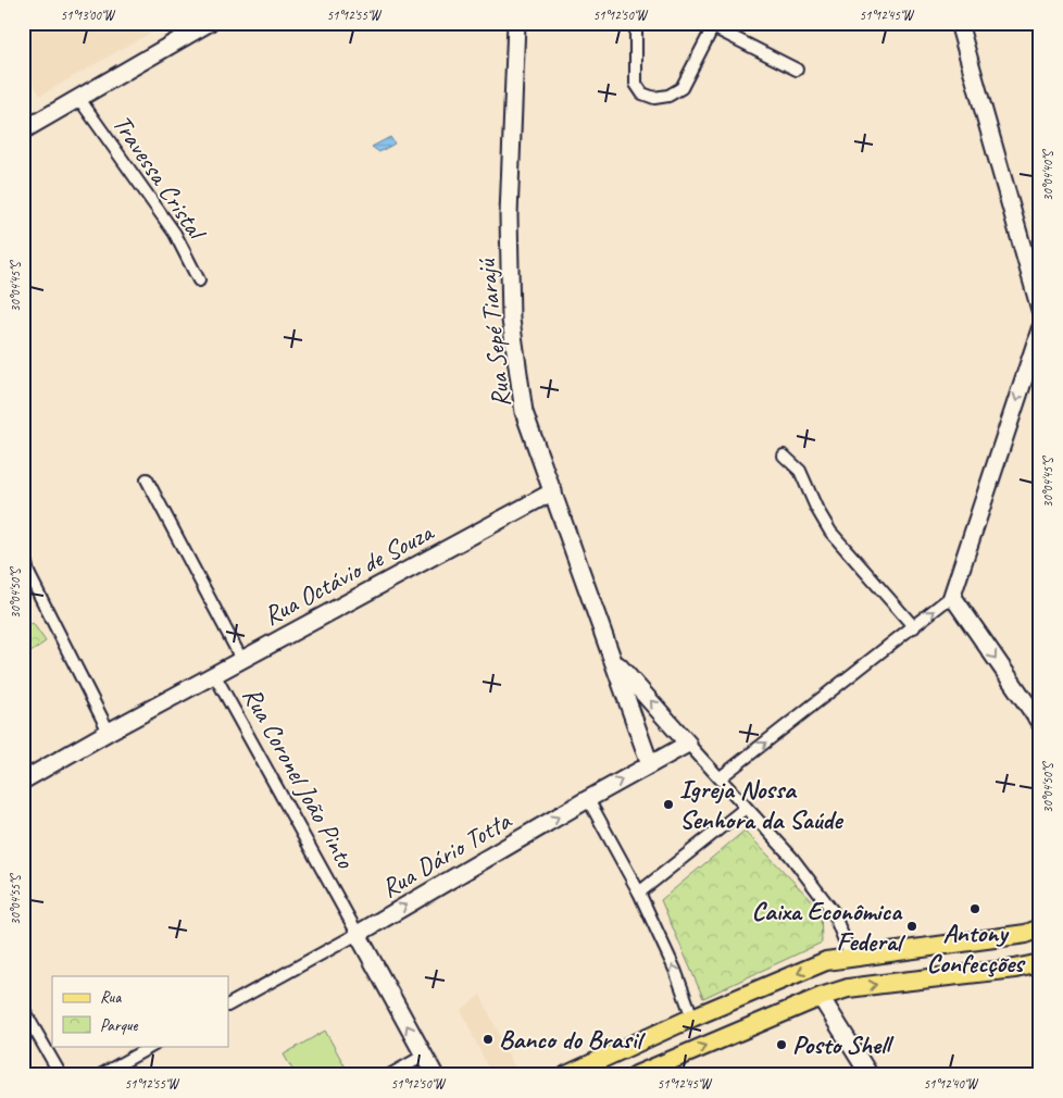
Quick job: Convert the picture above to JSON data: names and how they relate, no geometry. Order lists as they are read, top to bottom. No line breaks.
{"streets":{"street":["Travessa Cristal","Rua Sepé Tiarajú","Rua Octávio de Souza","Rua Coronel João Pinto","Rua Dário Totta"]},"crossings":[["Rua Sepé Tiarajú","Rua Octávio de Souza"],["Rua Sepé Tiarajú","Rua Dário Totta"],["Rua Octávio de Souza","Rua Coronel João Pinto"],["Rua Coronel João Pinto","Rua Dário Totta"]],"one_way":["Rua Dário Totta"],"places":["Igreja Nossa Senhora da Saúde","Antony Confecções","Caixa Econômica Federal","Banco do Brasil","Posto Shell"],"legend":["Rua","Parque"],"coordinates":["51°13'00\"W","51°12'55\"W","51°12'50\"W","51°12'45\"W","30°04'40\"S","30°04'45\"S","30°04'50\"S","30°04'55\"S","51°12'40\"W"]}
